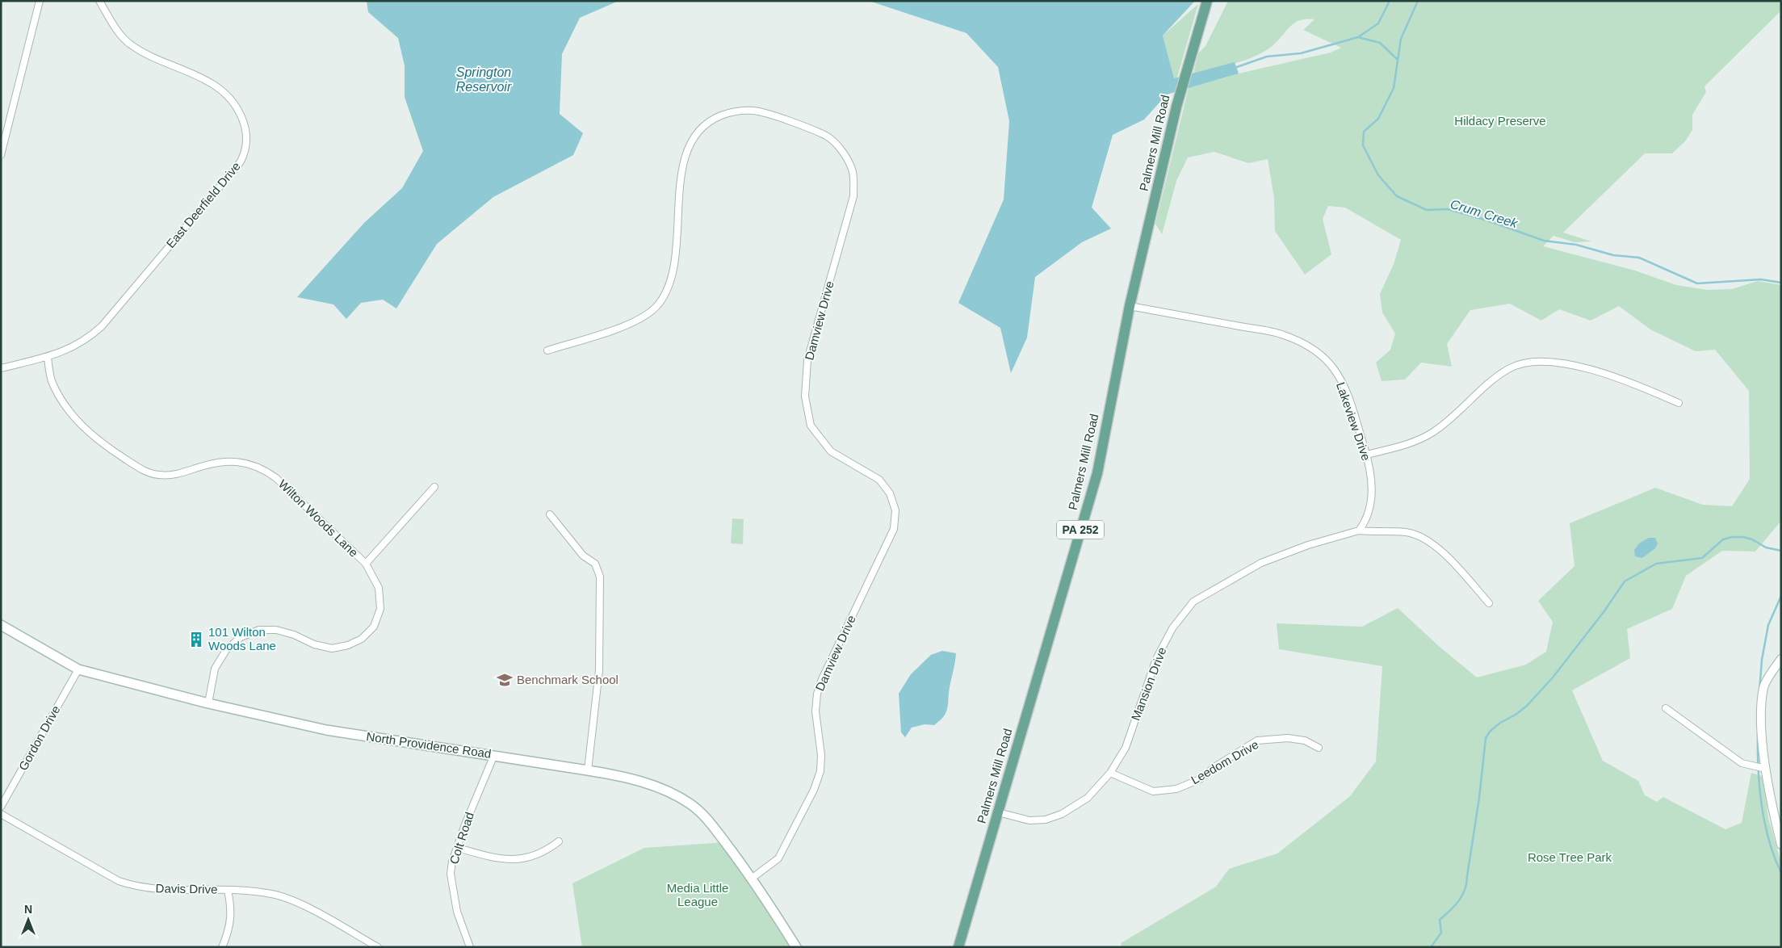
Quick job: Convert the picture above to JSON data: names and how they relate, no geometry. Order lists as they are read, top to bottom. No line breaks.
{"streets":{"main road":["Palmers Mill Road","PA 252","North Providence Road"],"street":["East Deerfield Drive","Damview Drive","Lakeview Drive","Wilton Woods Lane","Mansion Drive","Gordon Drive","Leedom Drive","Colt Road","Davis Drive"]},"crossings":[["Palmers Mill Road","Lakeview Drive"],["Palmers Mill Road","Mansion Drive"],["East Deerfield Drive","Wilton Woods Lane"],["Damview Drive","North Providence Road"],["Lakeview Drive","Mansion Drive"],["Wilton Woods Lane","North Providence Road"],["Mansion Drive","Leedom Drive"],["Gordon Drive","North Providence Road"],["North Providence Road","Colt Road"]],"water":["Springton Reservoir","Crum Creek"],"parks":["Hildacy Preserve","Rose Tree Park","Media Little League"],"places":{"building":["101 Wilton Woods Lane"],"school or university":["Benchmark School"]},"north":"top"}
